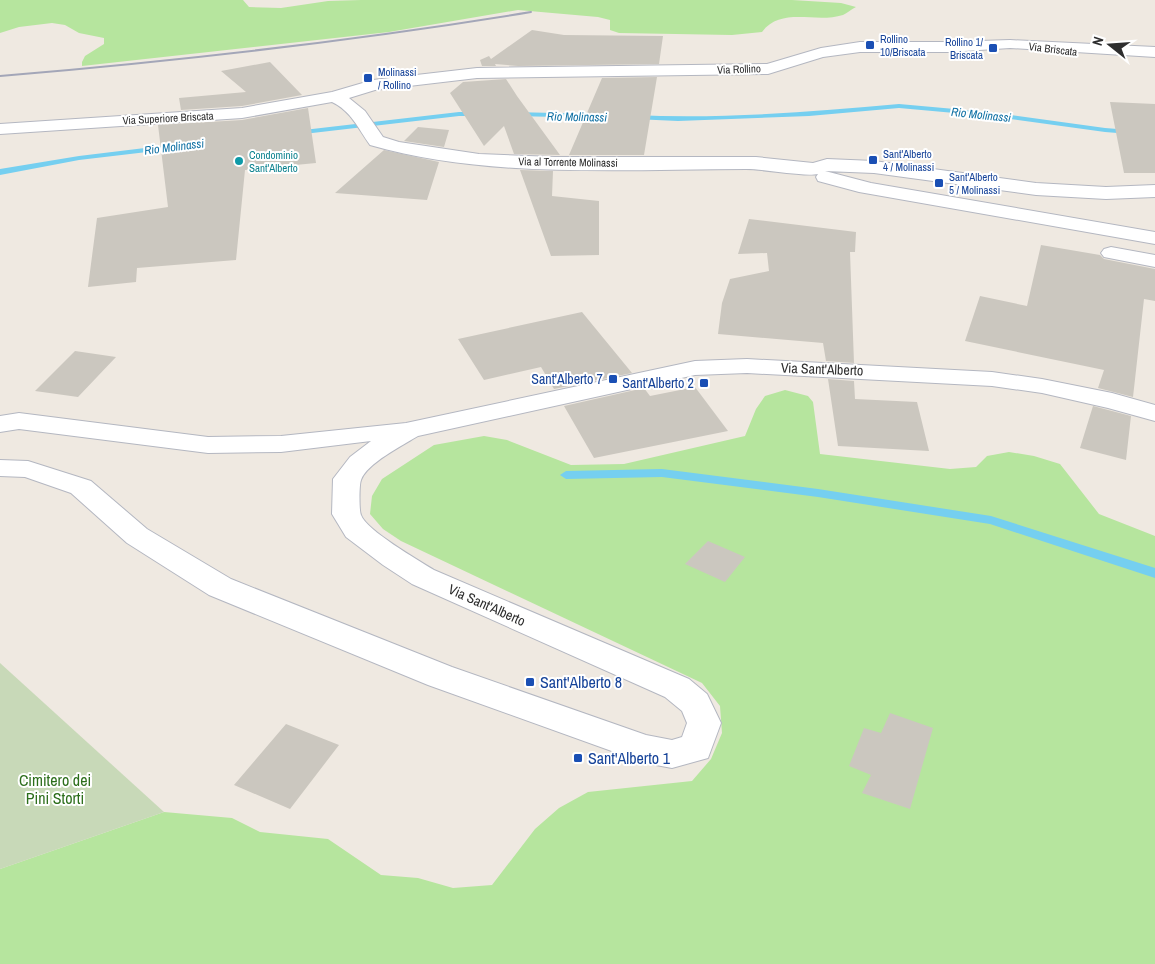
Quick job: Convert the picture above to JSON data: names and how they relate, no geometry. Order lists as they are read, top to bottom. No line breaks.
{"streets":{"street":["Via Briscata","Via Rollino","Via Superiore Briscata","Via al Torrente Molinassi","Via Sant'Alberto"]},"crossings":[["Via Briscata","Via Rollino"],["Via Rollino","Via Superiore Briscata"],["Via Rollino","Via al Torrente Molinassi"],["Via Superiore Briscata","Via al Torrente Molinassi"]],"water":["Rio Molinassi"],"parks":["Cimitero dei Pini Storti"],"places":{"transit":["Rollino 10/Briscata","Rollino 1/ Briscata","Molinassi / Rollino","Sant'Alberto 4 / Molinassi","Sant'Alberto 5 / Molinassi","Sant'Alberto 7","Sant'Alberto 2","Sant'Alberto 8","Sant'Alberto 1"],"other":["Condominio Sant'Alberto"]},"north":"left"}
